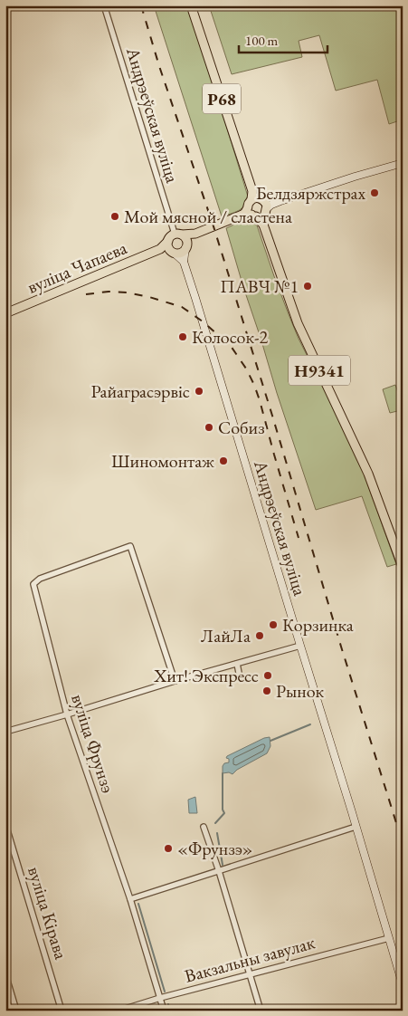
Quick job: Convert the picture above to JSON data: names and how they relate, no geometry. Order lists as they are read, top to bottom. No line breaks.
{"streets":{"main road":["Р68","Андрэеўская вуліца","вуліца Чапаева","Н9341"],"street":["вуліца Фрунзэ","вуліца Кірава","Вакзальны завулак"]},"crossings":[["Р68","Н9341"],["Андрэеўская вуліца","вуліца Чапаева"],["Андрэеўская вуліца","Вакзальны завулак"],["вуліца Фрунзэ","Вакзальны завулак"]],"places":["Белдзяржстрах","Мой мясной / сластена","ПАВЧ №1","Колосок-2","Райаграсэрвіс","Собиз","Шиномонтаж","Корзинка","ЛайЛа","Хит! Экспресс","Рынок","«Фрунзэ»"],"scale_bar":"100 m"}
